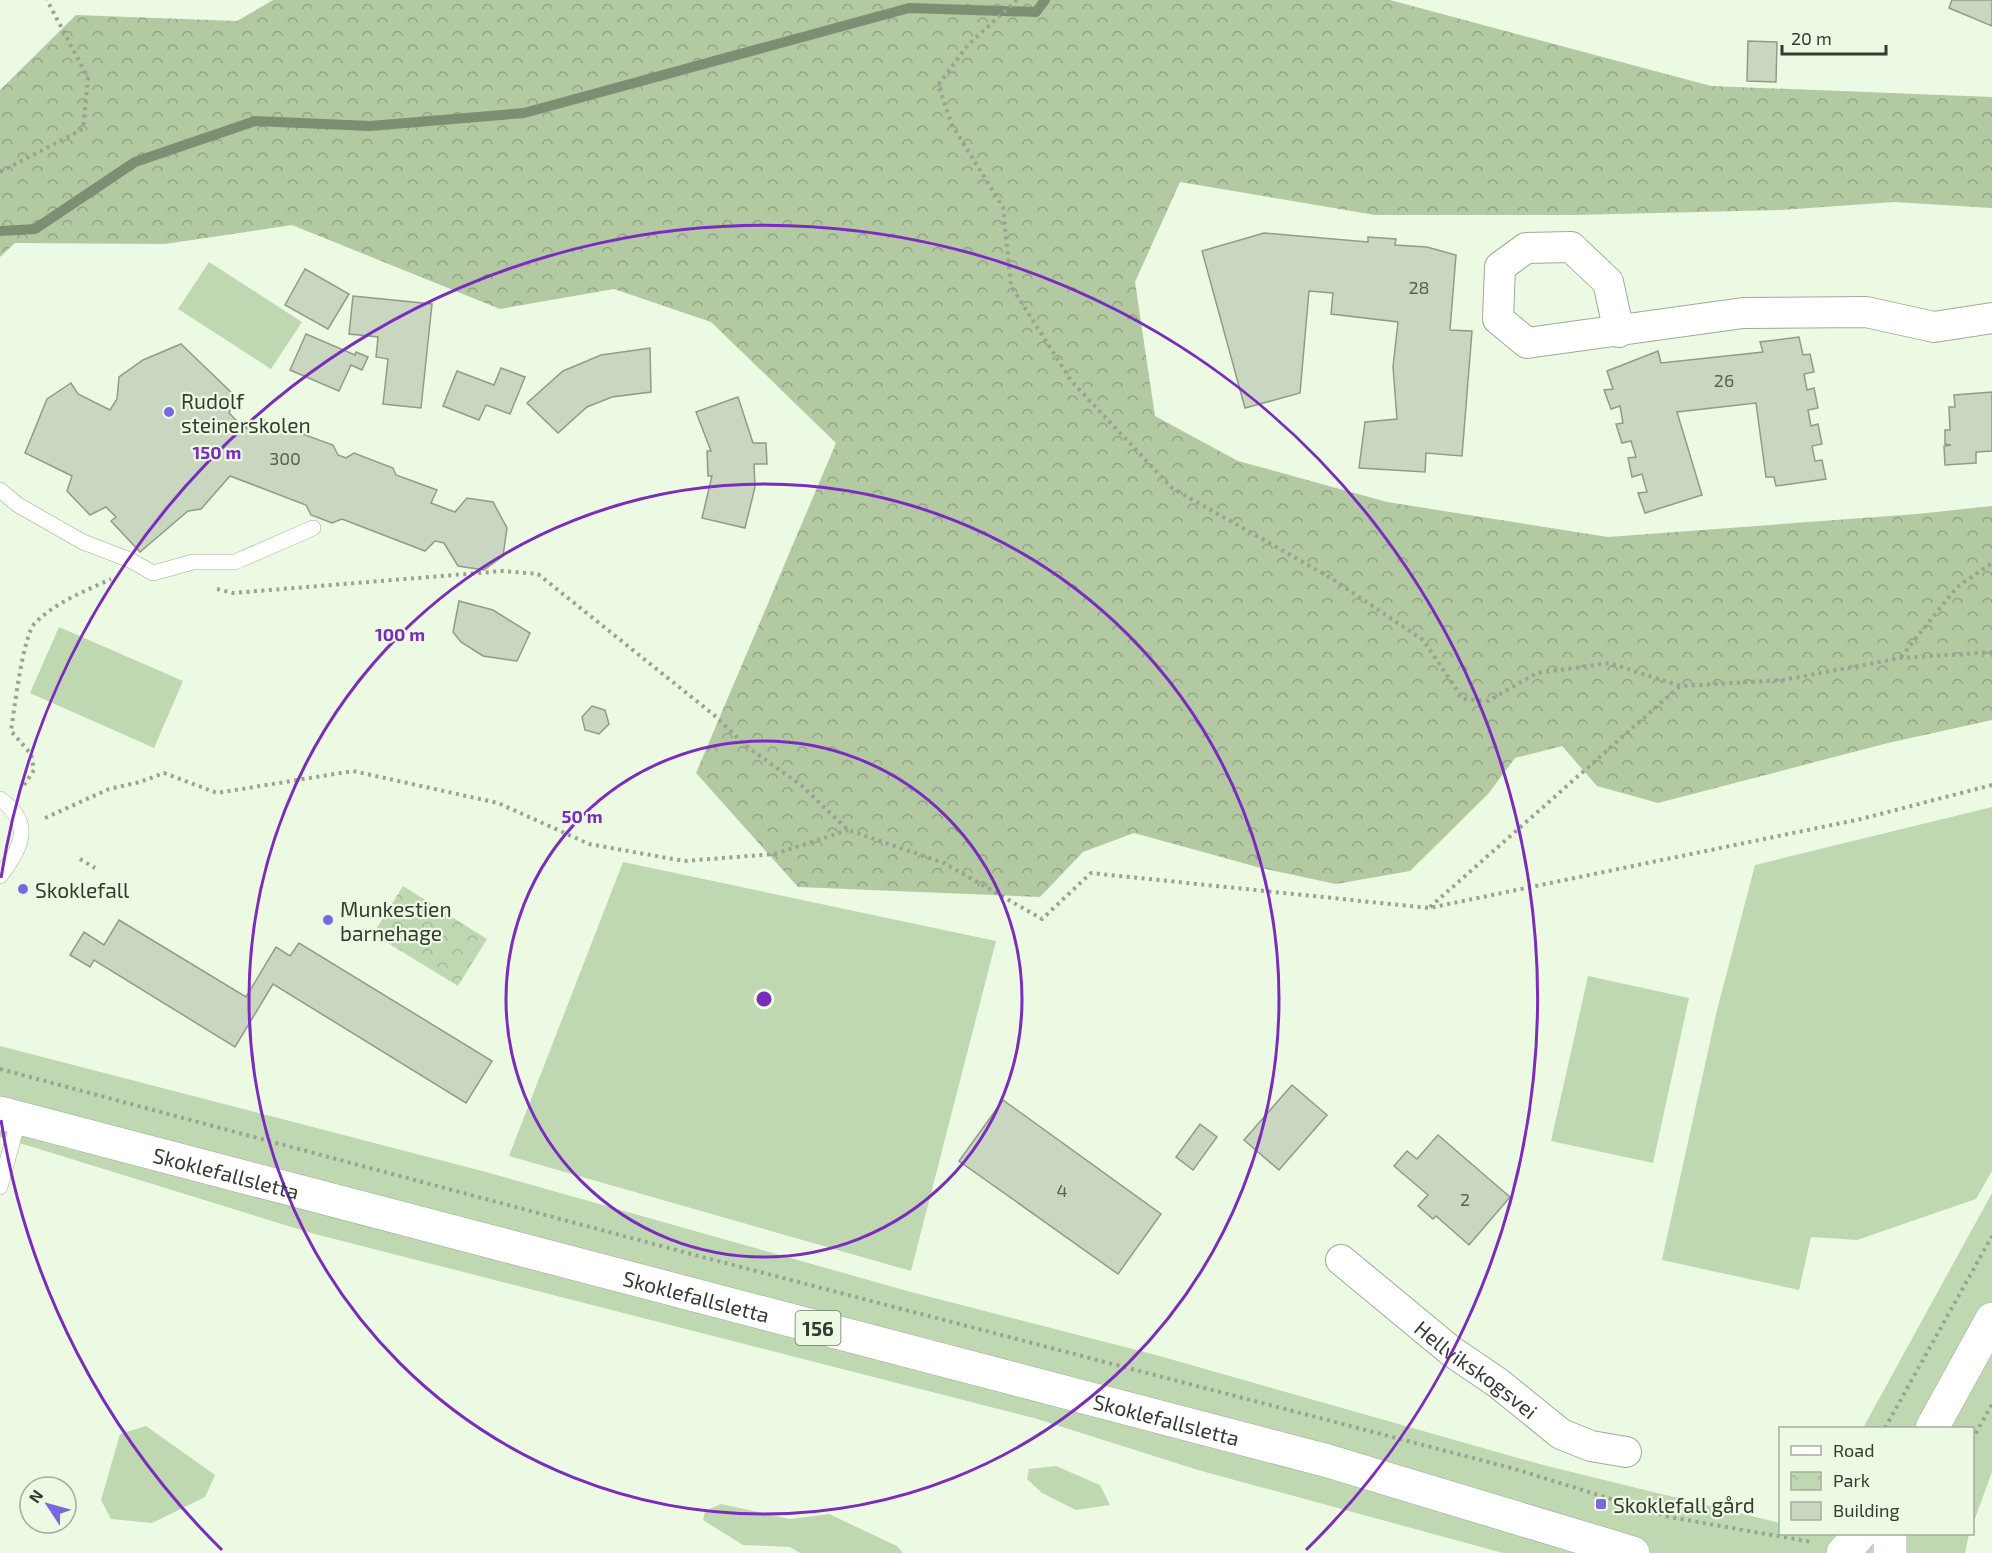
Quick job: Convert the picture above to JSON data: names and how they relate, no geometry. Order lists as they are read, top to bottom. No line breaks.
{"streets":{"main road":["Skoklefallsletta","156"],"street":["Hellvikskogsvei"]},"places":{"other":["Rudolf steinerskolen","Skoklefall","Munkestien barnehage"],"transit":["Skoklefall gård"]},"house_numbers":["28","26","300","4","2"],"legend":["Road","Park","Building"],"scale_bar":"20 m","north":"top left","rings":["150 m","100 m","50 m"]}
